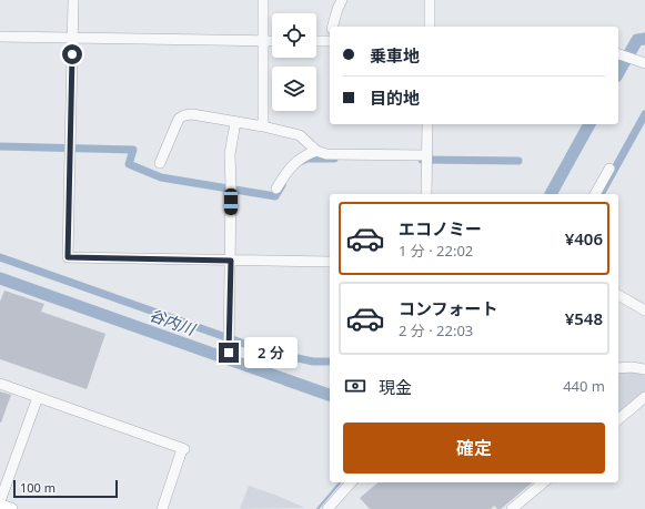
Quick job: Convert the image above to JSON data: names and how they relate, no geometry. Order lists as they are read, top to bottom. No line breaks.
{"water":["谷内川"],"scale_bar":"100 m","page":{"banner":["乗車地","目的地"],"list":[{"name":"エコノミー","note":"1 分 · 22:02","value":"¥406"},{"name":"コンフォート","note":"2 分 · 22:03","value":"¥548"}],"bubble":"2 分","pay":["現金","440 m"],"buttons":"確定","scale":"100 m"}}
